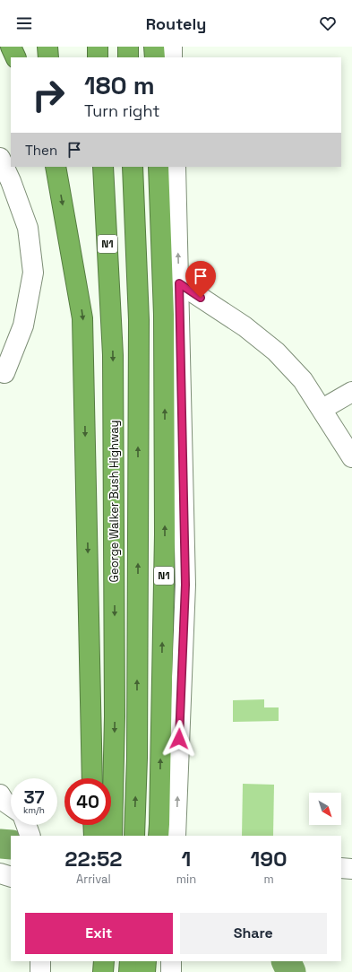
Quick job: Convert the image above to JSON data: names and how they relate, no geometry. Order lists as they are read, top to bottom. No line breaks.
{"streets":{"highway":["N1","George Walker Bush Highway"]},"north":"bottom right","page":{"header":"Routely","turn":["180 m","Turn right"],"then":"Then","speed":"37 km/h","limit":"40","eta":["22:52","Arrival","1","min","190","m"],"buttons":["Exit","Share"]}}
